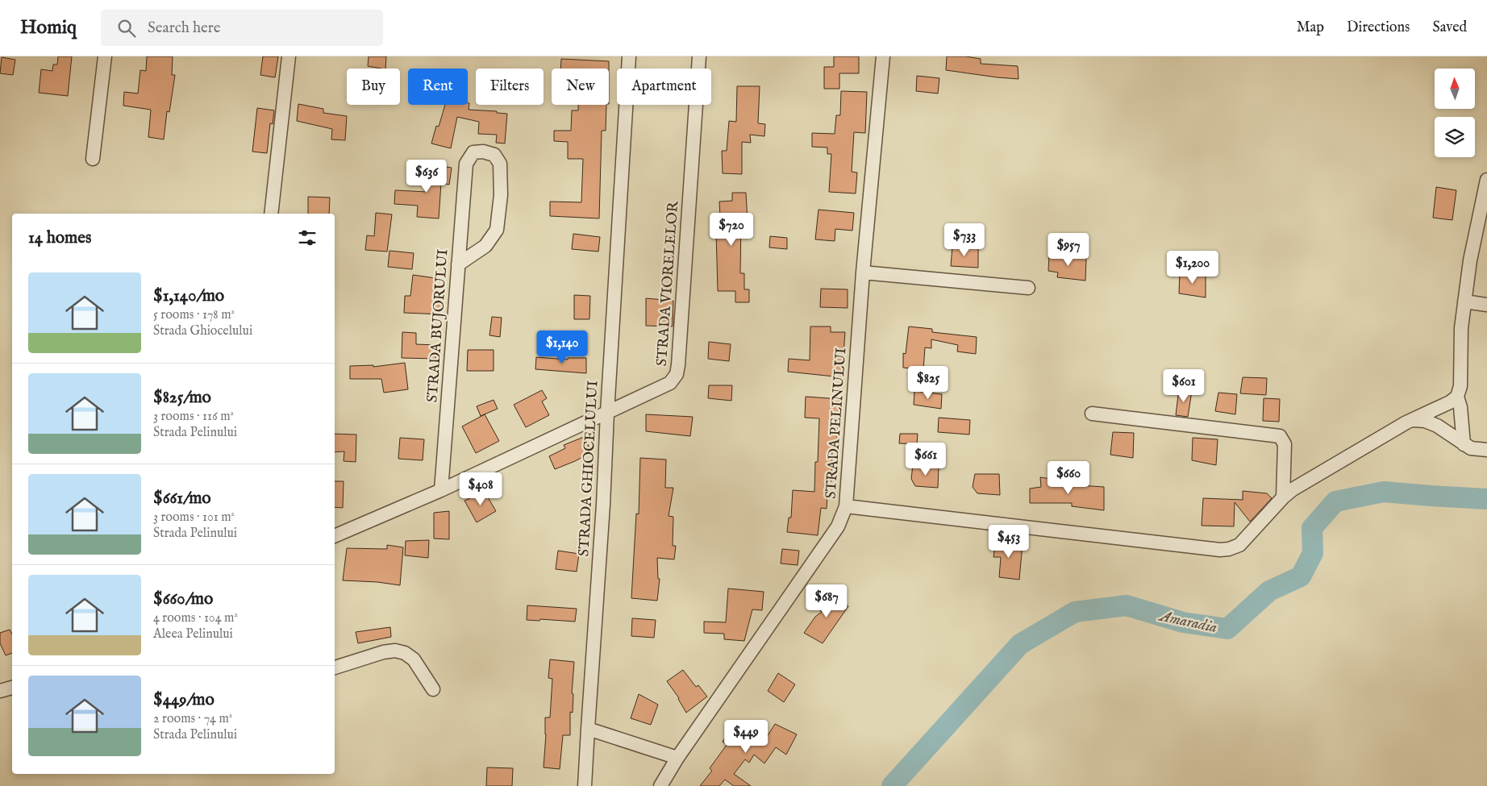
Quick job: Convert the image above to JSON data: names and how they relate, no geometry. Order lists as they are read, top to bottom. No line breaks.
{"streets":{"street":["STRADA VIORELELOR","STRADA BUJORULUI","STRADA PELINULUI","STRADA GHIOCELULUI"]},"crossings":[["STRADA VIORELELOR","STRADA BUJORULUI"],["STRADA VIORELELOR","STRADA GHIOCELULUI"]],"water":["Amaradia"],"north":"top","page":{"header":"Homiq","search":"Search here","nav":["Map","Directions","Saved"],"chip":["Buy","Rent","Filters","New","Apartment"],"price":["$636","$720","$733","$957","$1,200","$1,140","$825","$601","$661","$660","$408","$453","$687","$449"],"heading":"14 homes","list":[{"name":"$1,140/mo","note":"5 rooms · 178 m² · Strada Ghiocelului"},{"name":"$825/mo","note":"3 rooms · 116 m² · Strada Pelinului"},{"name":"$661/mo","note":"3 rooms · 101 m² · Strada Pelinului"},{"name":"$660/mo","note":"4 rooms · 104 m² · Aleea Pelinului"},{"name":"$449/mo","note":"2 rooms · 74 m² · Strada Pelinului"}]}}
